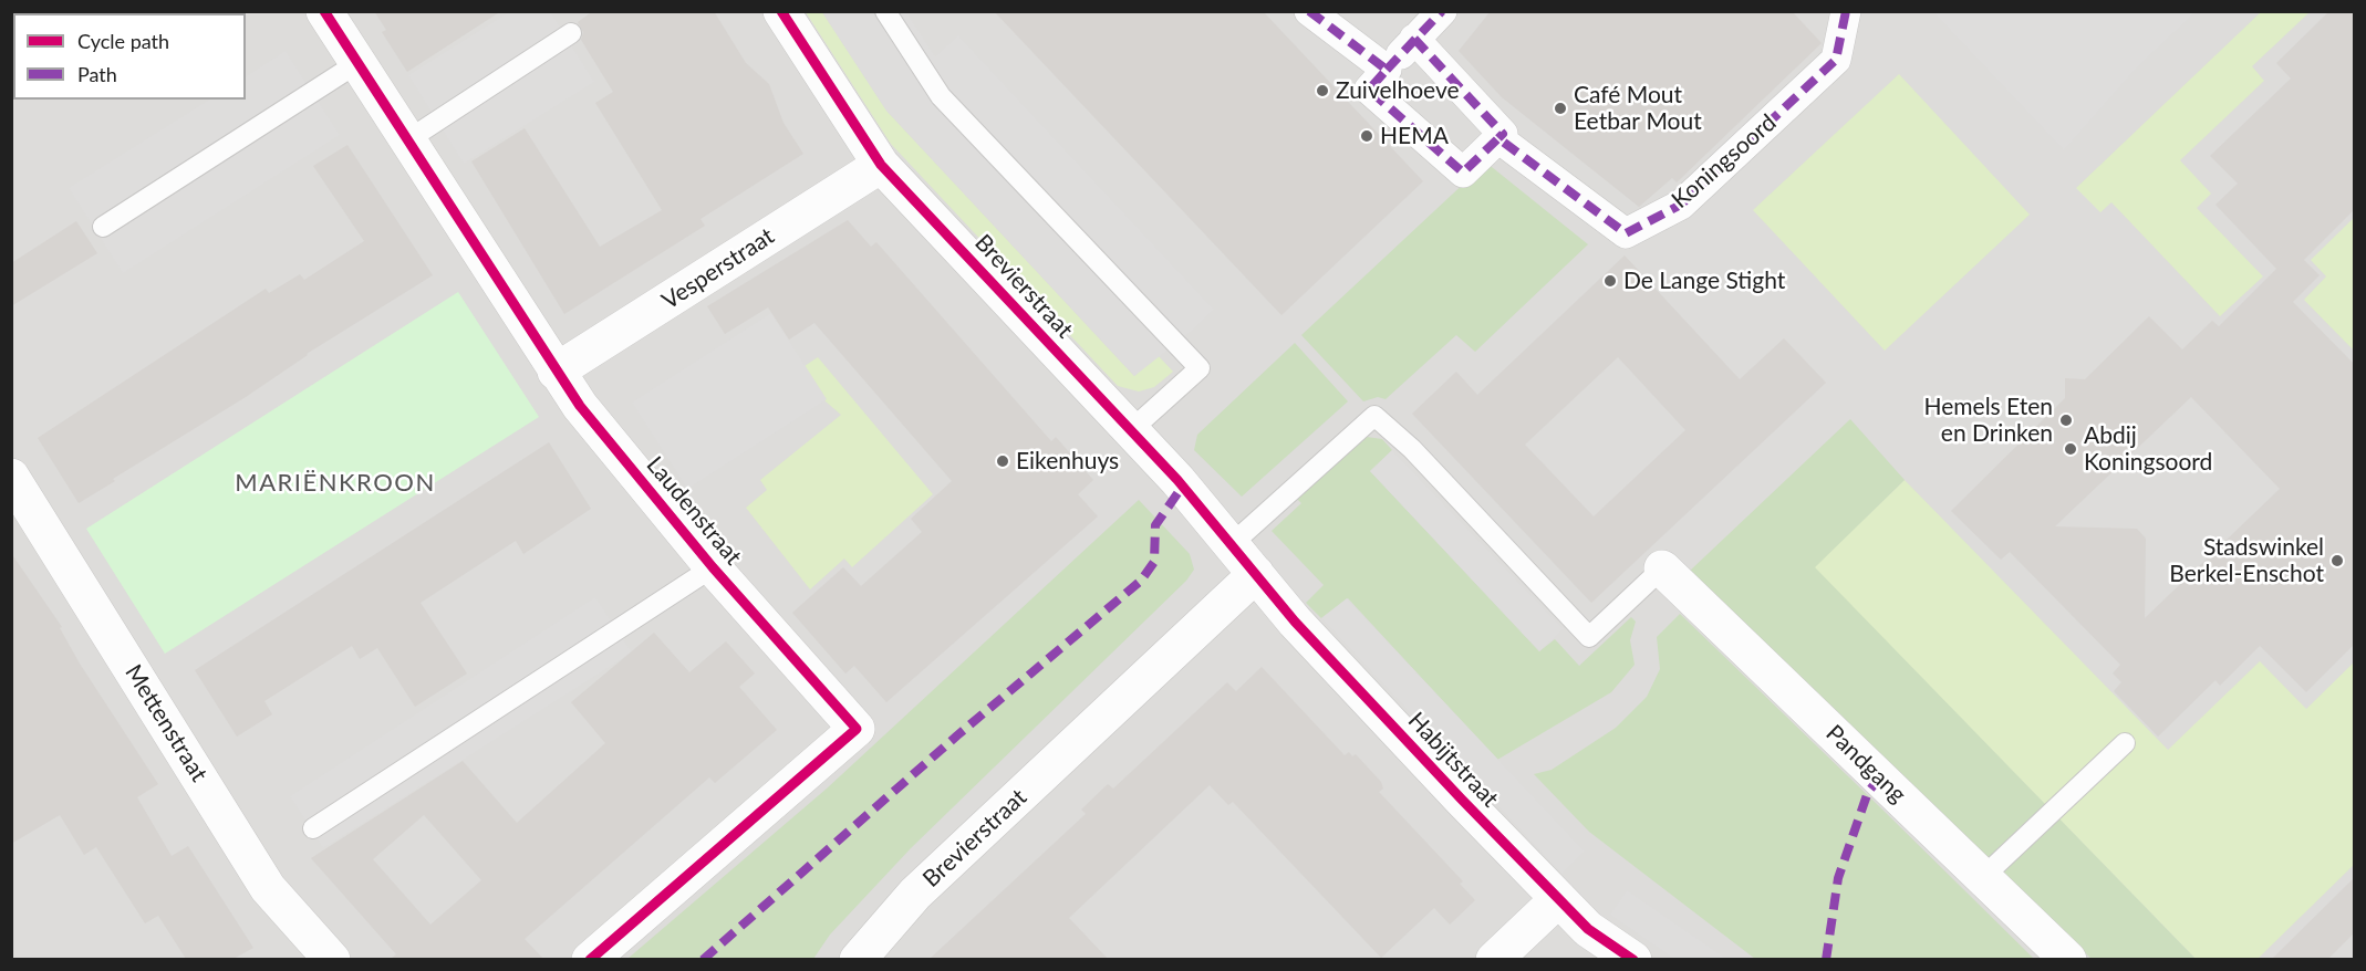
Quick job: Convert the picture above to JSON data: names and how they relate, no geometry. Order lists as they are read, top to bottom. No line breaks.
{"streets":{"street":["Koningsoord","Vesperstraat","Brevierstraat","Laudenstraat","Mettenstraat","Habijtstraat","Pandgang"]},"crossings":[["Vesperstraat","Brevierstraat"],["Vesperstraat","Laudenstraat"],["Brevierstraat","Habijtstraat"]],"districts":["MARIËNKROON"],"places":["Zuivelhoeve","Café Mout Eetbar Mout","HEMA","De Lange Stight","Hemels Eten en Drinken","Abdij Koningsoord","Eikenhuys","Stadswinkel Berkel-Enschot"],"legend":["Cycle path","Path"]}
